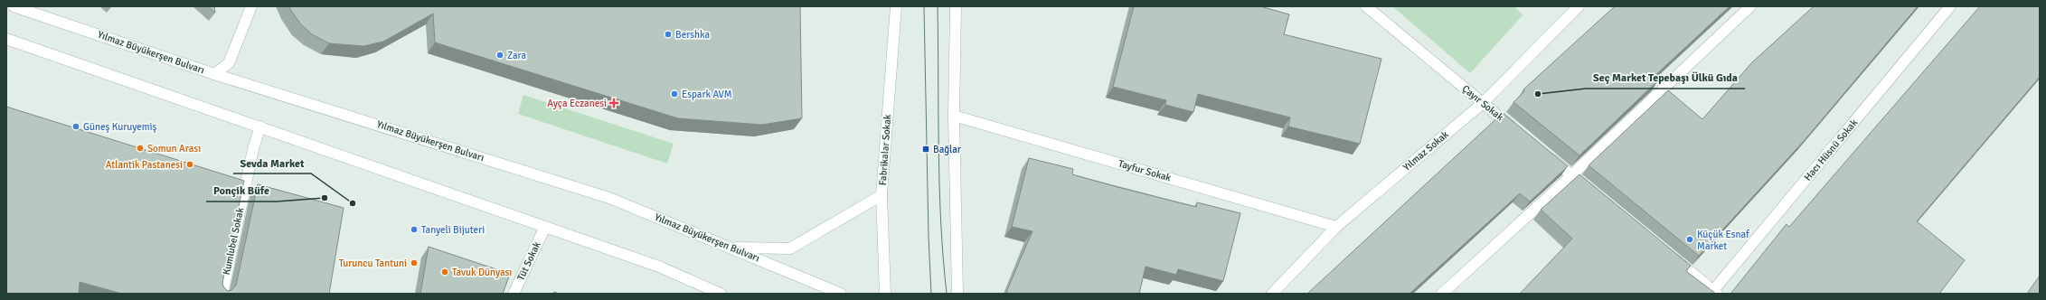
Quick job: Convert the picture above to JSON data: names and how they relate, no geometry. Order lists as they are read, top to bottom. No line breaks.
{"streets":{"main road":["Yılmaz Büyükerşen Bulvarı","Çayır Sokak","Fabrikalar Sokak","Hacı Hüsnü Sokak","Yılmaz Sokak","Tayfur Sokak","Kumlubel Sokak","Tüt Sokak"]},"crossings":[["Çayır Sokak","Yılmaz Sokak"],["Yılmaz Sokak","Tayfur Sokak"]],"places":{"other":["Bershka","Zara","Espark AVM","Seç Market Tepebaşı Ülkü Gıda","Güneş Kuruyemiş","Somun Arası","Atlantik Pastanesi","Ponçik Büfe","Sevda Market","Tanyeli Bijuteri","Küçük Esnaf Market","Turuncu Tantuni","Tavuk Dünyası"],"health":["Ayça Eczanesi"],"transit":["Bağlar"]}}
